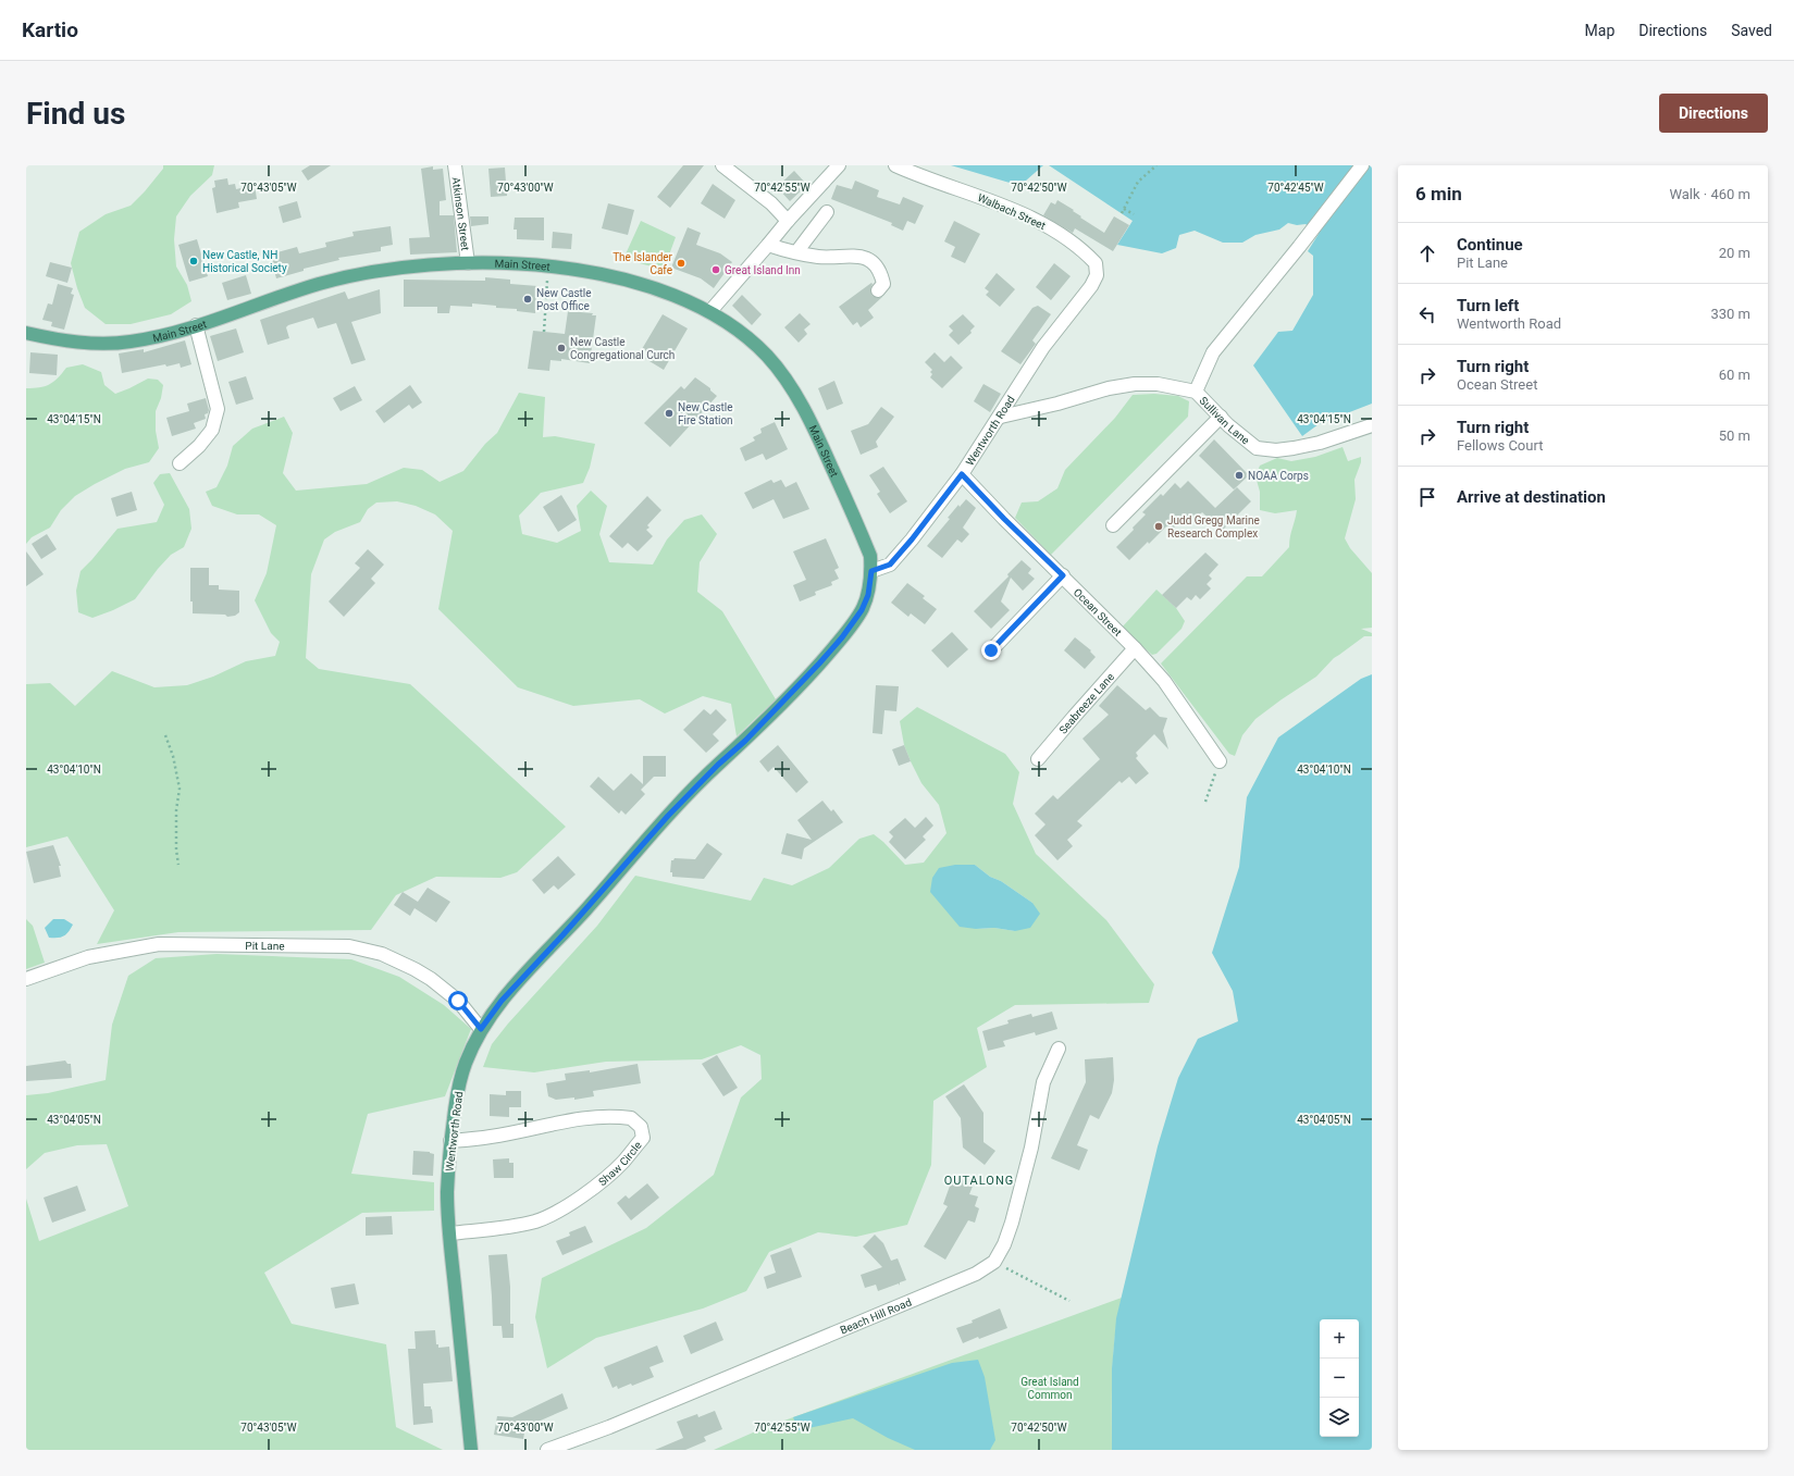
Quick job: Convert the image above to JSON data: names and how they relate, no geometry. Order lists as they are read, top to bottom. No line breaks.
{"streets":{"main road":["Main Street","Wentworth Road"],"street":["Walbach Street","Atkinson Street","Sullivan Lane","Ocean Street","Seabreeze Lane","Pit Lane","Shaw Circle","Beach Hill Road"]},"crossings":[["Walbach Street","Wentworth Road"],["Atkinson Street","Main Street"],["Main Street","Wentworth Road"],["Sullivan Lane","Wentworth Road"],["Wentworth Road","Ocean Street"],["Wentworth Road","Pit Lane"],["Wentworth Road","Shaw Circle"],["Ocean Street","Seabreeze Lane"]],"districts":["OUTALONG"],"parks":["Great Island Common"],"places":["New Castle, NH Historical Society","The Islander Cafe","Great Island Inn","New Castle Post Office","New Castle Congregational Curch","New Castle Fire Station","NOAA Corps","Judd Gregg Marine Research Complex"],"page":{"header":"Kartio","nav":["Map","Directions","Saved"],"buttons":"Directions","title":"Find us","heading":["6 min","Walk · 460 m"],"list":[["Continue","Pit Lane","20 m"],["Turn left","Wentworth Road","330 m"],["Turn right","Ocean Street","60 m"],["Turn right","Fellows Court","50 m"],"Arrive at destination"],"map_buttons":["+","−"]},"coordinates":["70°43'05\"W","70°43'00\"W","70°42'55\"W","70°42'50\"W","70°42'45\"W","43°04'15\"N","43°04'10\"N","43°04'05\"N"]}
